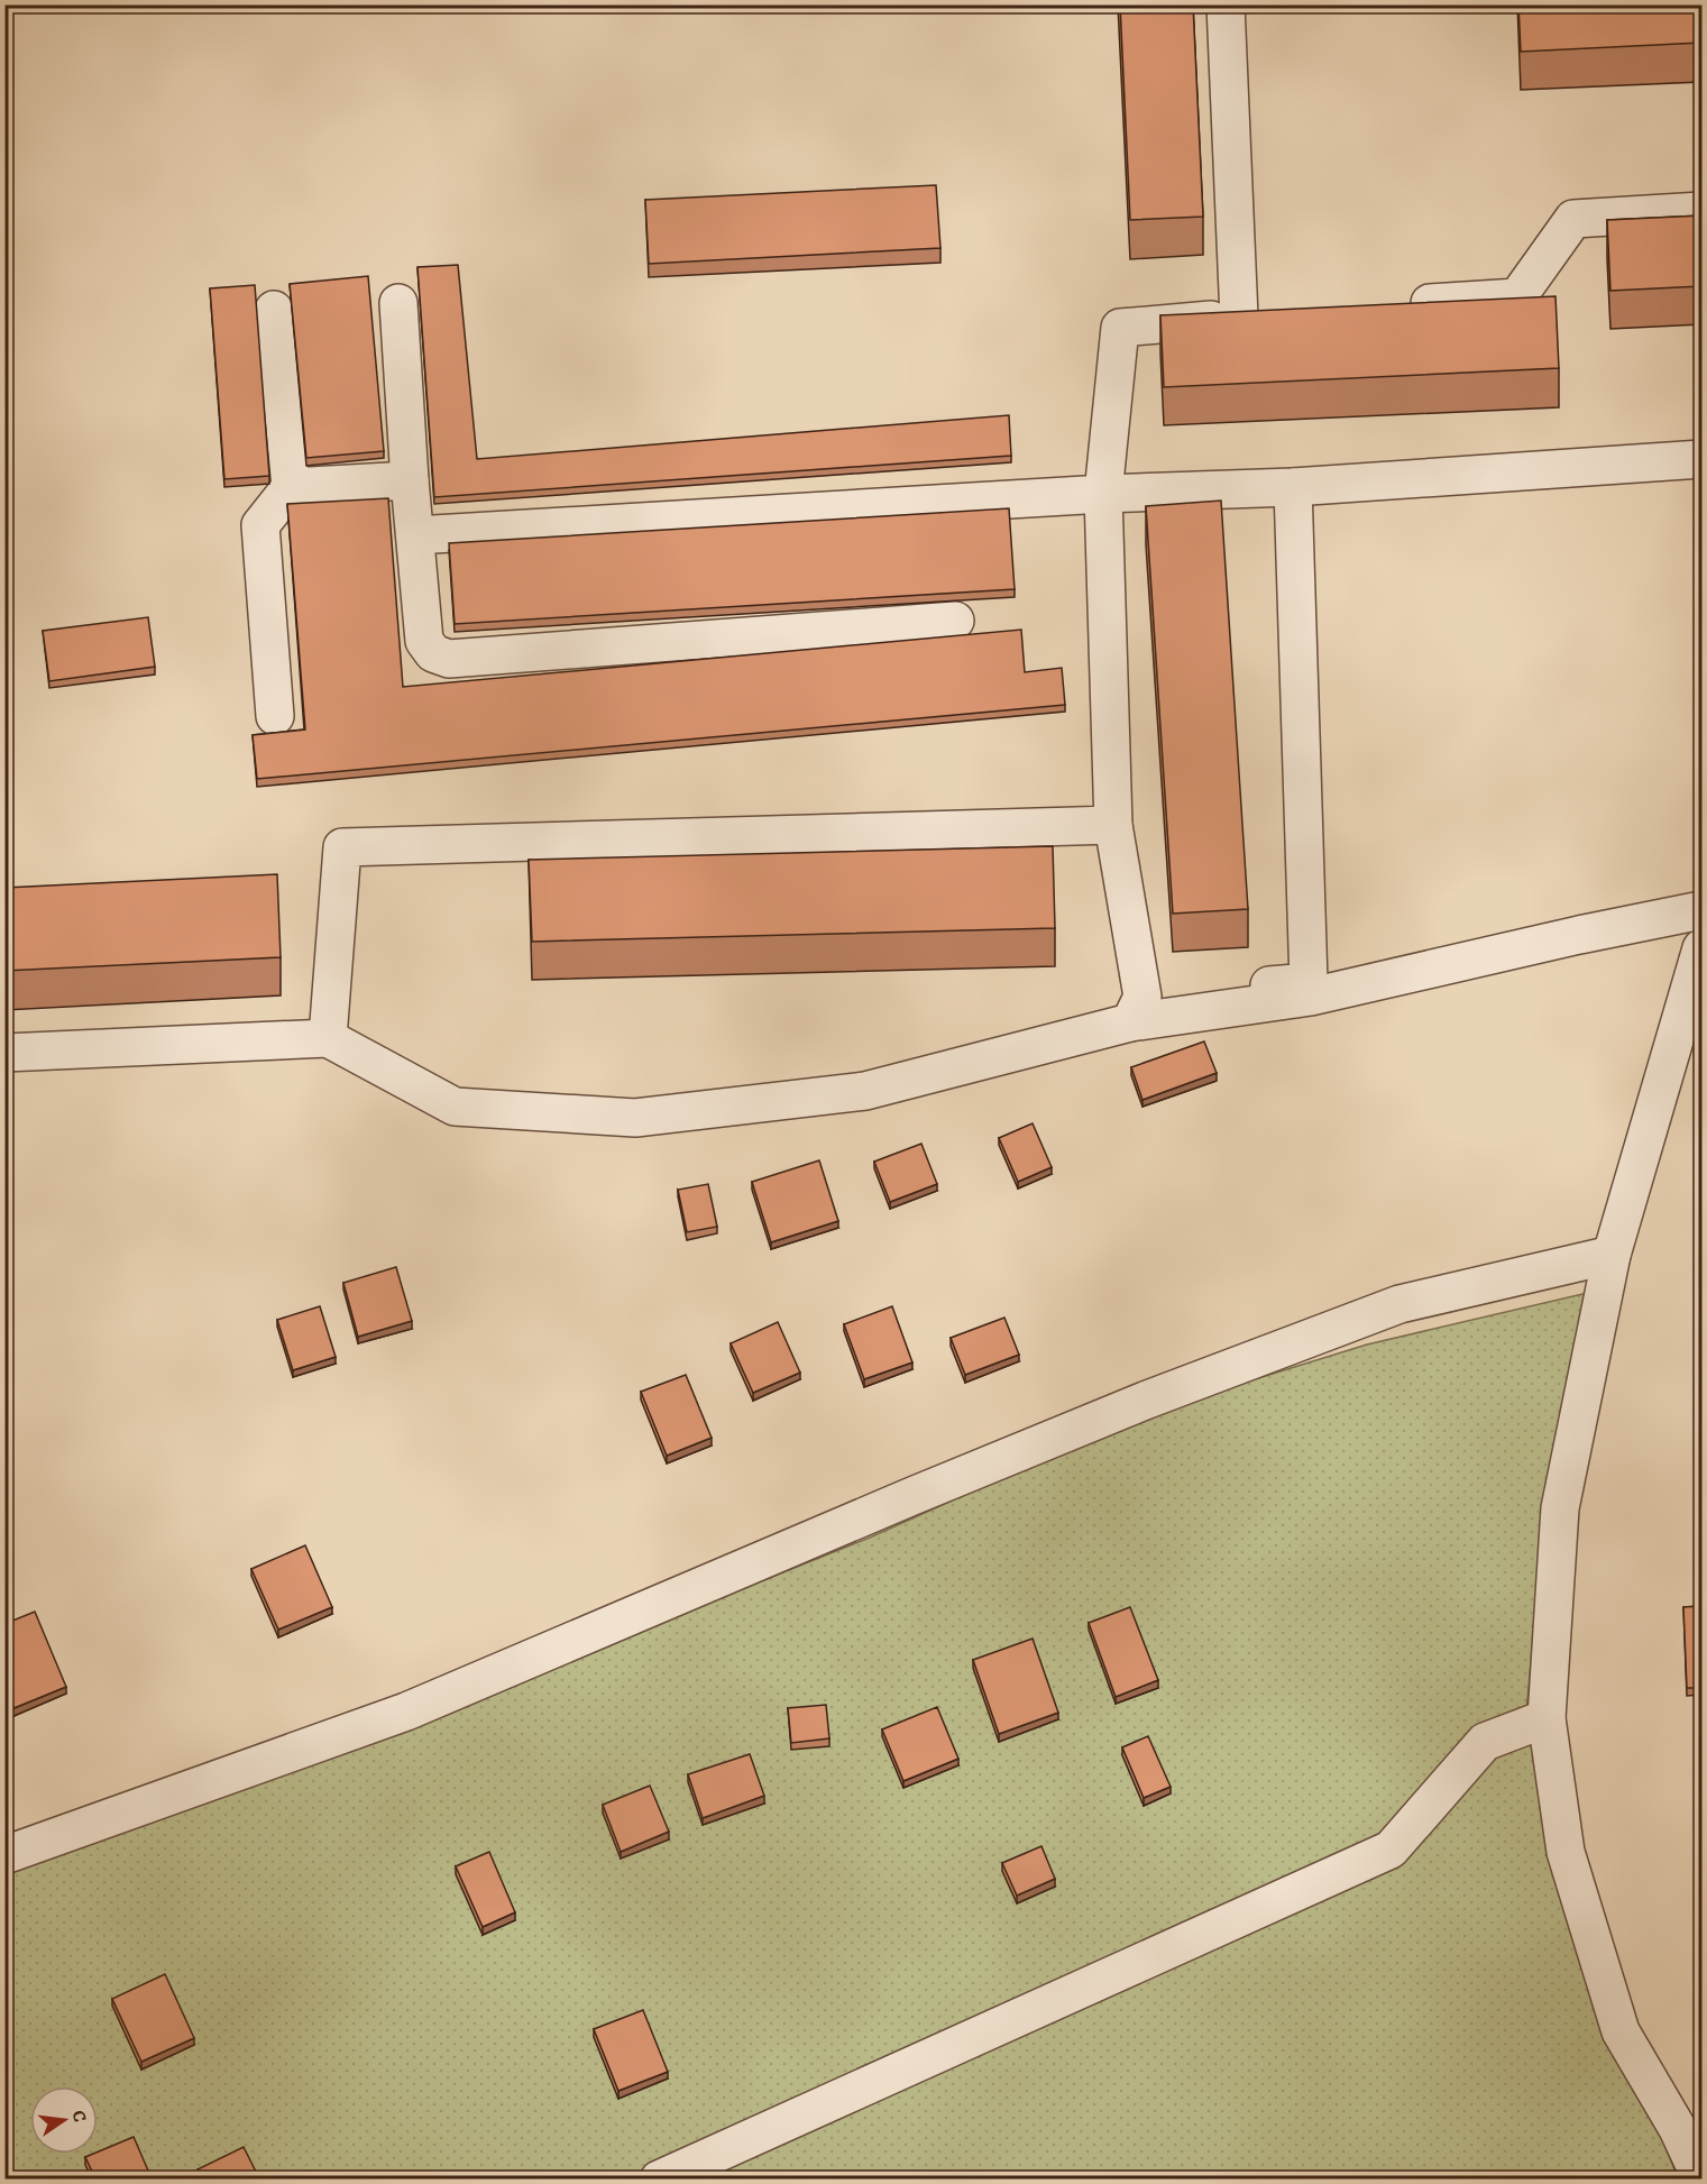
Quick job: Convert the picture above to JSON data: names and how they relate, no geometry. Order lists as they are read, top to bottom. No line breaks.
{"north":"right"}
